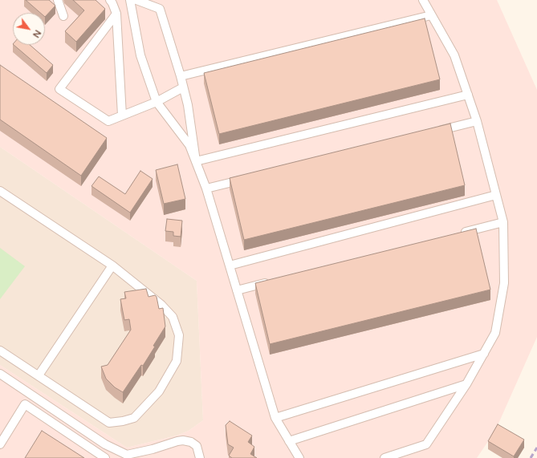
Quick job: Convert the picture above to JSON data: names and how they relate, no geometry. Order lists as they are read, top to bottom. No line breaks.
{"north":"bottom right"}
